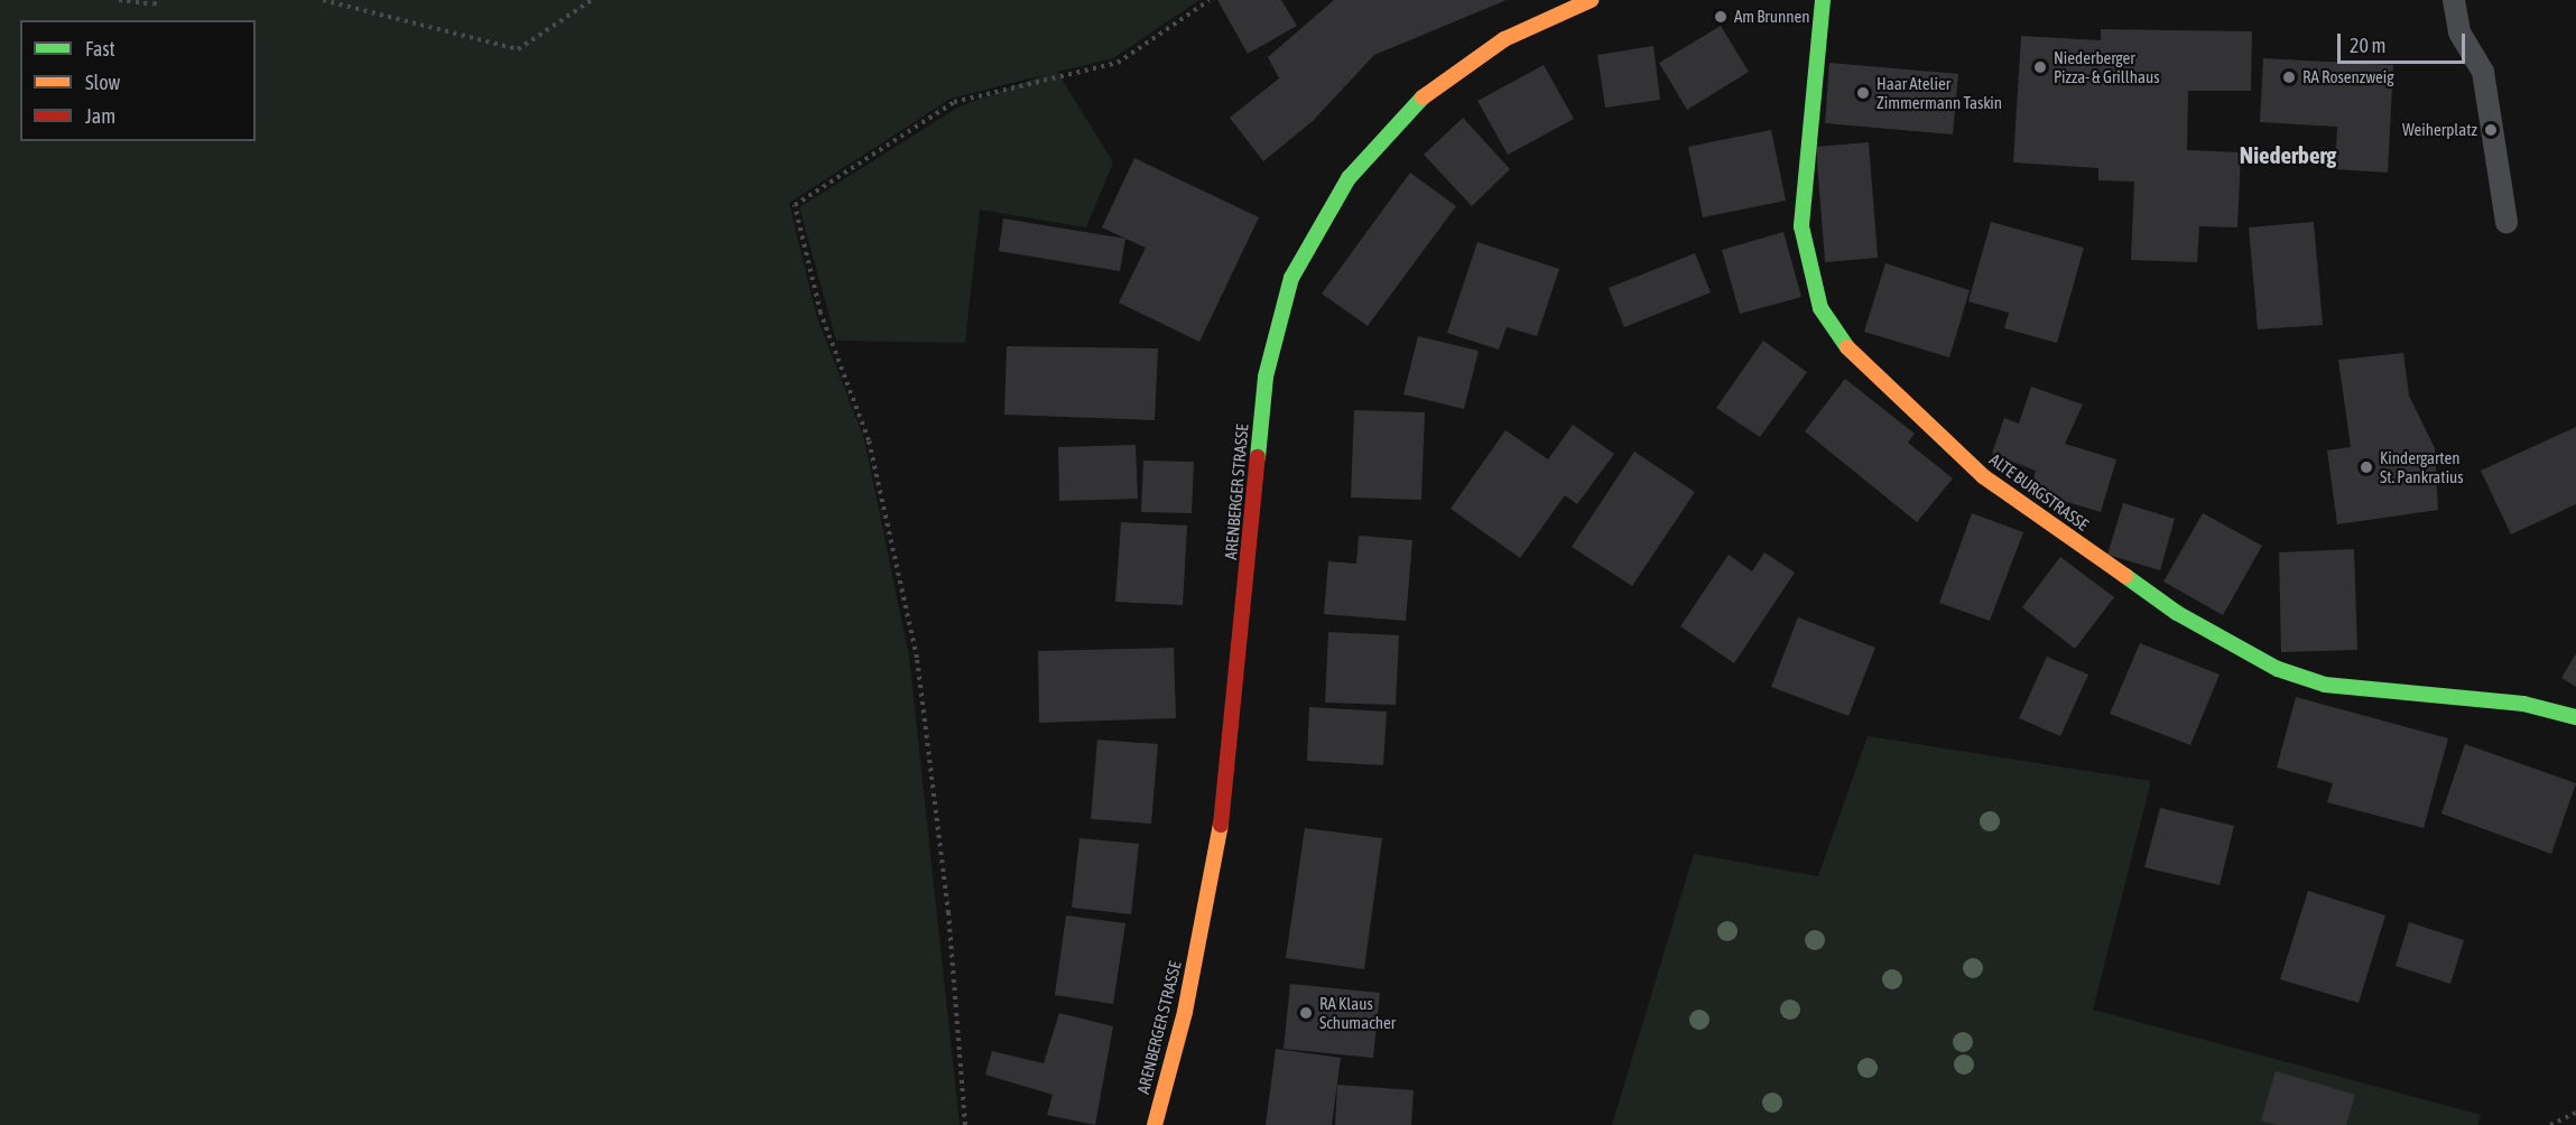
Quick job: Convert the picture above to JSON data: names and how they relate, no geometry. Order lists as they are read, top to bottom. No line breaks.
{"streets":{"main road":["ARENBERGER STRASSE","ALTE BURGSTRASSE"]},"districts":["Niederberg"],"places":["Am Brunnen","Niederberger Pizza- & Grillhaus","RA Rosenzweig","Haar Atelier Zimmermann Taskin","Weiherplatz","Kindergarten St. Pankratius","RA Klaus Schumacher"],"legend":["Fast","Slow","Jam"],"scale_bar":"20 m"}
